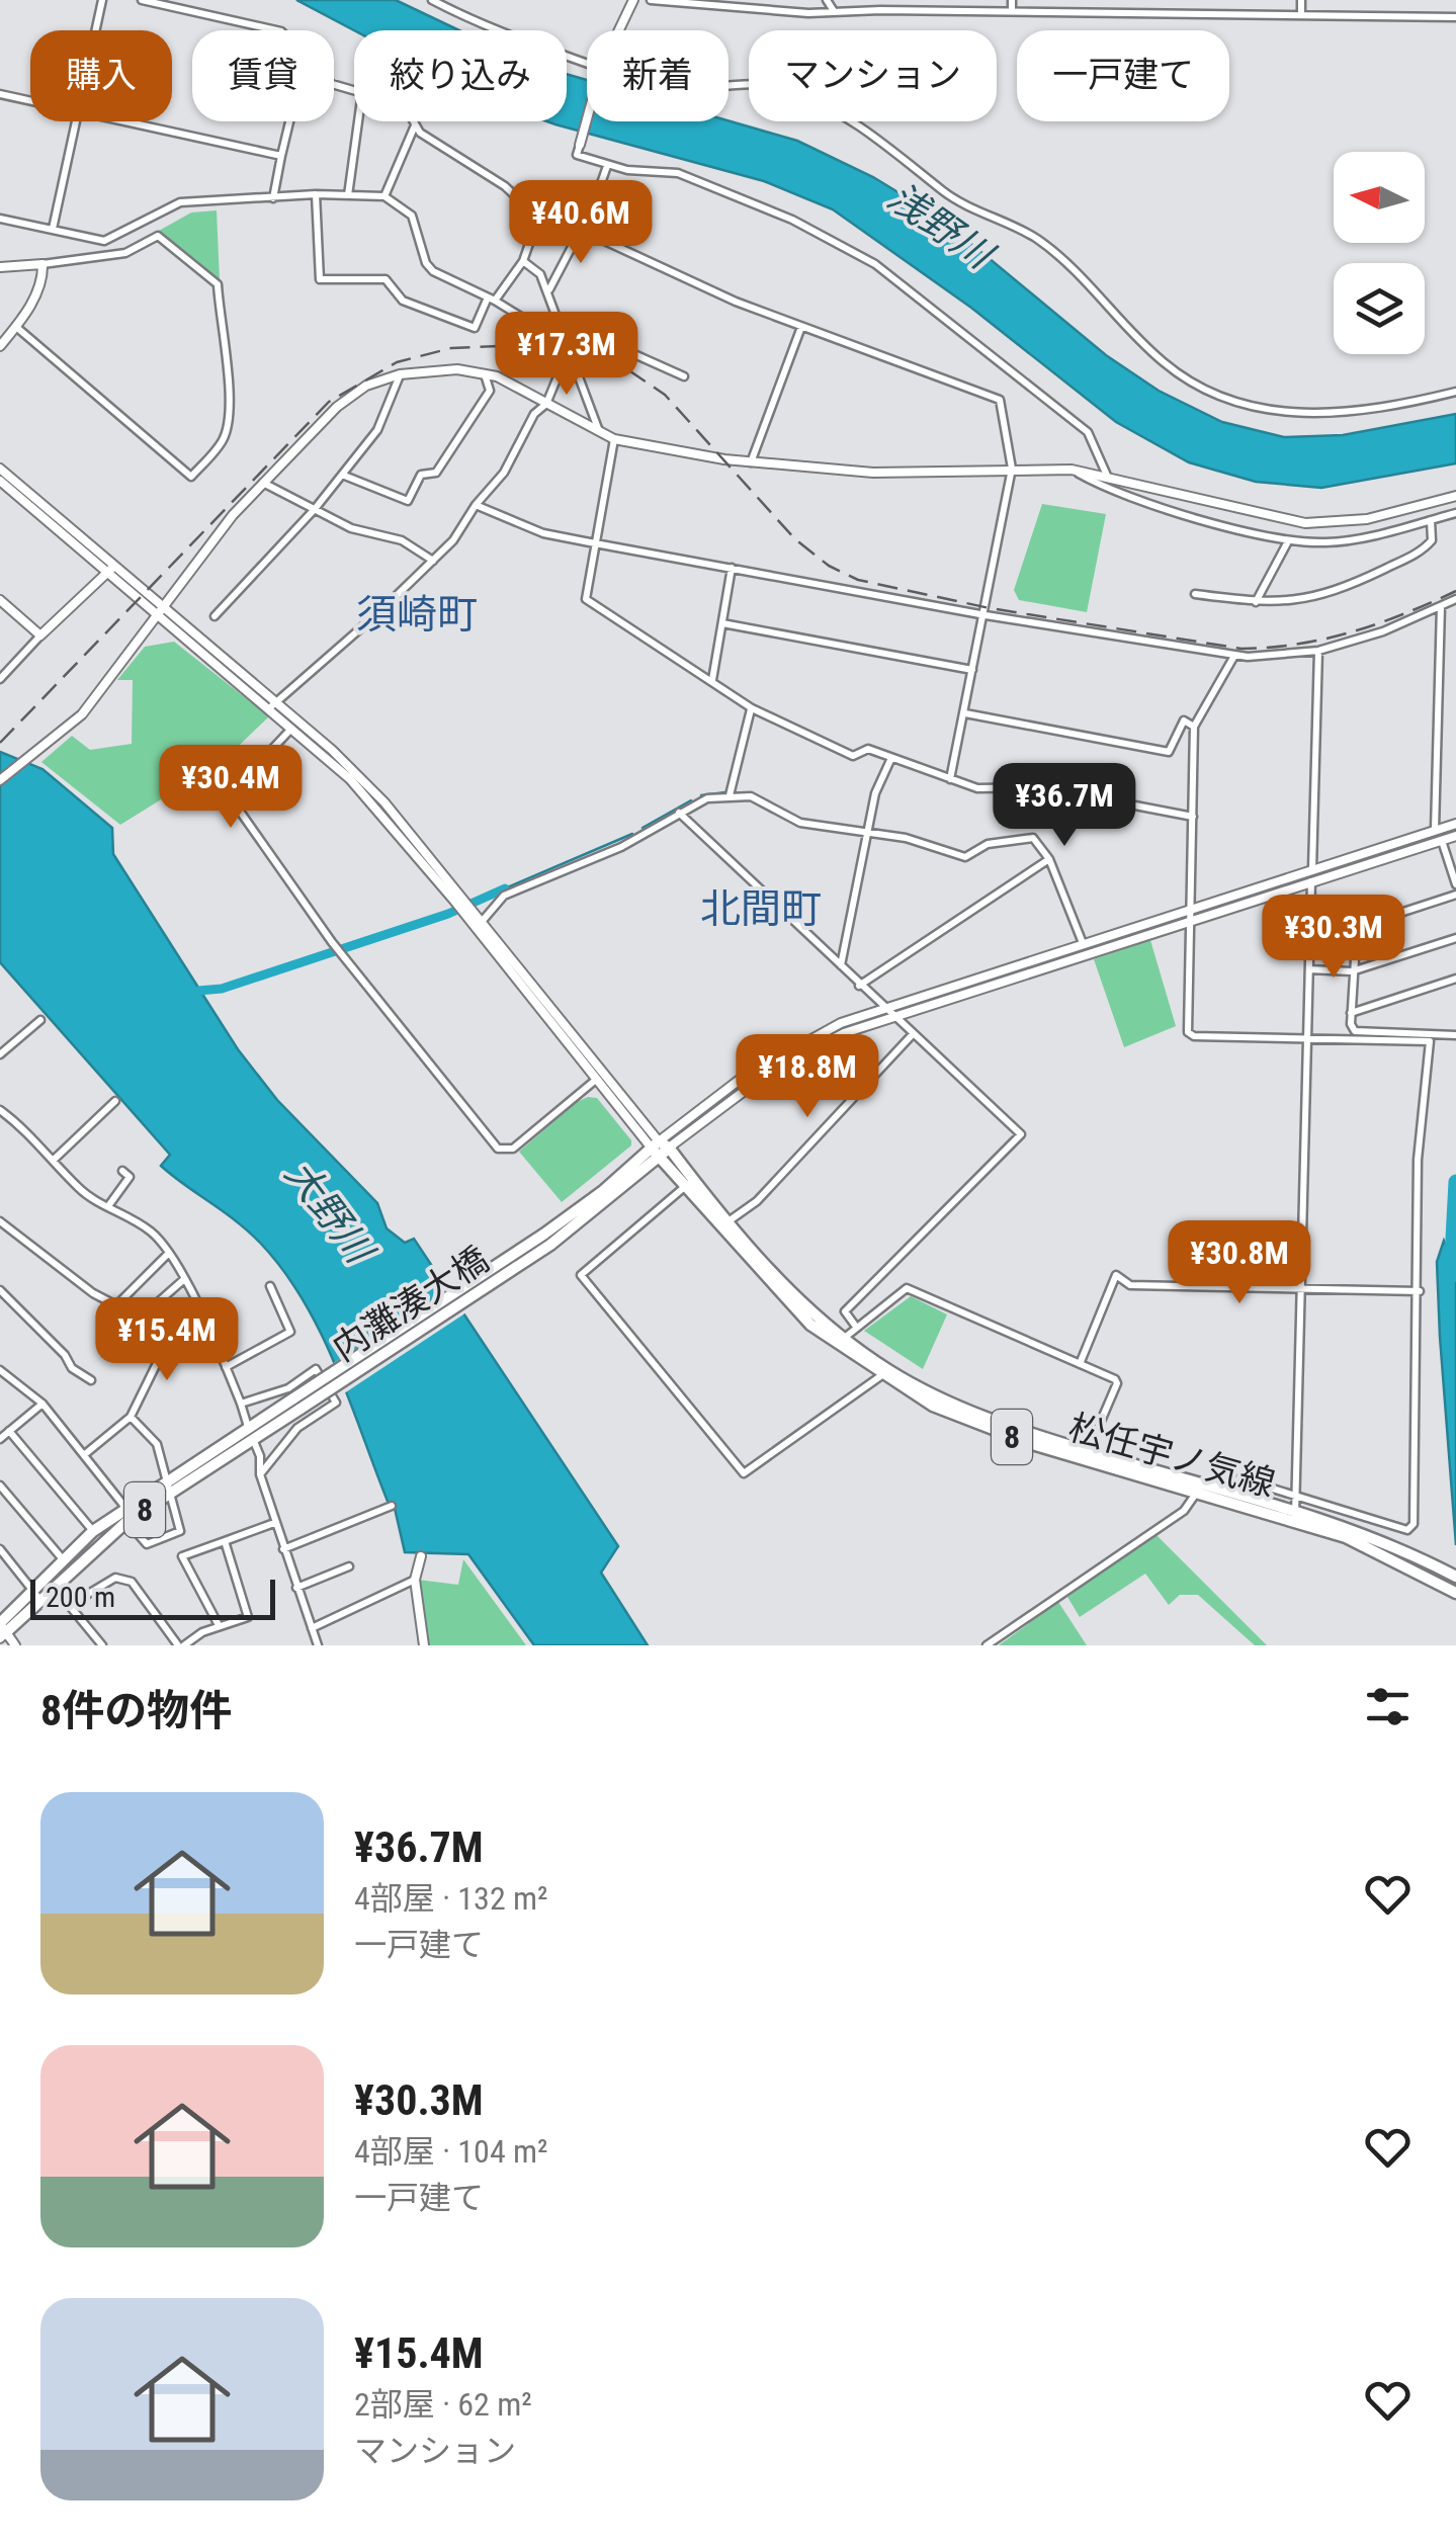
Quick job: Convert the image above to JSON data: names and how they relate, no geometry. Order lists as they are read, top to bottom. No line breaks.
{"streets":{"main road":["内灘湊大橋","8","松任宇ノ気線"]},"crossings":[["内灘湊大橋","8"],["内灘湊大橋","松任宇ノ気線"]],"districts":["須崎町","北間町"],"water":["浅野川","大野川"],"scale_bar":"200 m","north":"left","page":{"chip":["購入","賃貸","絞り込み","新着","マンション","一戸建て"],"price":["¥40.6M","¥17.3M","¥30.4M","¥36.7M","¥30.3M","¥18.8M","¥30.8M","¥15.4M"],"scale":"200 m","heading":"8件の物件","list":[{"name":"¥36.7M","note":"4部屋 · 132 m² · 一戸建て"},{"name":"¥30.3M","note":"4部屋 · 104 m² · 一戸建て"},{"name":"¥15.4M","note":"2部屋 · 62 m² · マンション"}]}}
